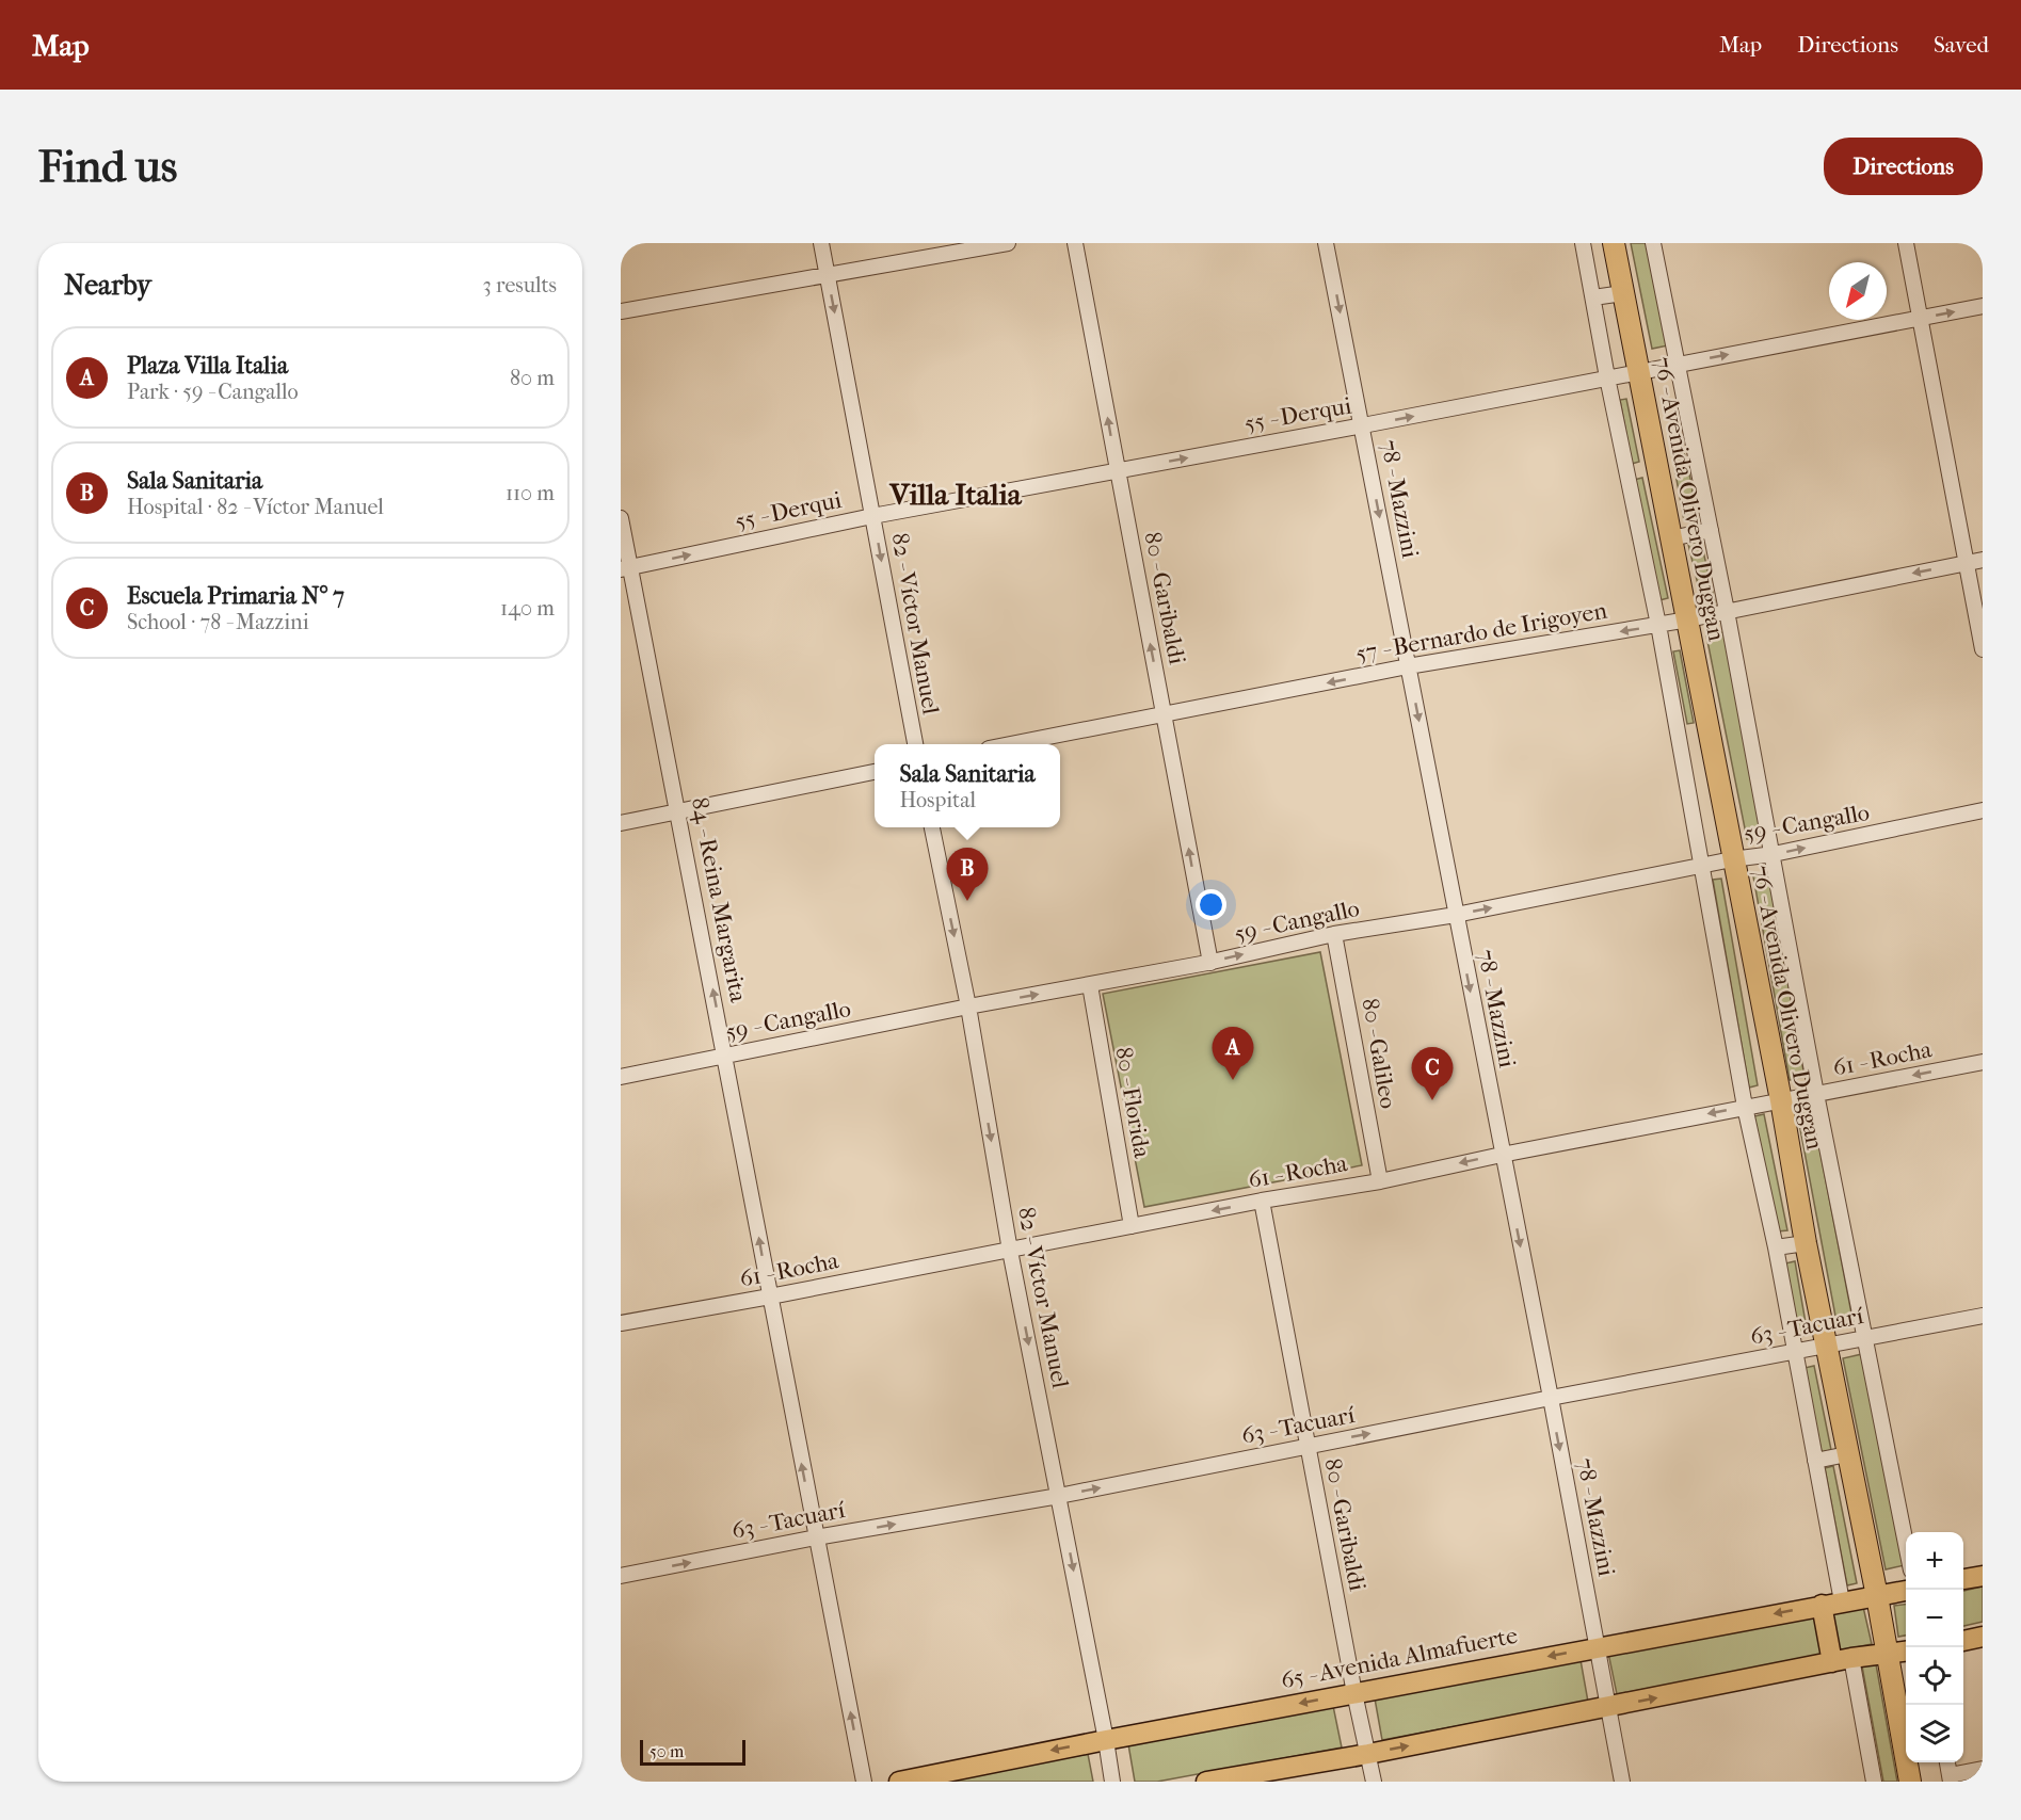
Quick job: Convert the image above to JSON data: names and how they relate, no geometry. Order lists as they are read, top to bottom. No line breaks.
{"streets":{"highway":["76 - Avenida Olivero Duggan"],"main road":["65 - Avenida Almafuerte"],"street":["55 - Derqui","78 - Mazzini","80 - Garibaldi","82 - Víctor Manuel","57 - Bernardo de Irigoyen","59 - Cangallo","84 - Reina Margarita","80 - Galileo","61 - Rocha","80 - Florida","63 - Tacuarí"]},"crossings":[["55 - Derqui","78 - Mazzini"],["55 - Derqui","76 - Avenida Olivero Duggan"],["55 - Derqui","80 - Garibaldi"],["55 - Derqui","82 - Víctor Manuel"],["55 - Derqui","84 - Reina Margarita"],["78 - Mazzini","57 - Bernardo de Irigoyen"],["78 - Mazzini","59 - Cangallo"],["78 - Mazzini","61 - Rocha"],["78 - Mazzini","63 - Tacuarí"],["78 - Mazzini","65 - Avenida Almafuerte"],["76 - Avenida Olivero Duggan","57 - Bernardo de Irigoyen"],["76 - Avenida Olivero Duggan","59 - Cangallo"],["76 - Avenida Olivero Duggan","61 - Rocha"],["76 - Avenida Olivero Duggan","63 - Tacuarí"],["76 - Avenida Olivero Duggan","65 - Avenida Almafuerte"],["80 - Garibaldi","57 - Bernardo de Irigoyen"],["80 - Garibaldi","59 - Cangallo"],["80 - Garibaldi","61 - Rocha"],["80 - Garibaldi","63 - Tacuarí"],["80 - Garibaldi","65 - Avenida Almafuerte"],["82 - Víctor Manuel","59 - Cangallo"],["82 - Víctor Manuel","61 - Rocha"],["82 - Víctor Manuel","63 - Tacuarí"],["82 - Víctor Manuel","65 - Avenida Almafuerte"],["59 - Cangallo","84 - Reina Margarita"],["59 - Cangallo","80 - Galileo"],["59 - Cangallo","80 - Florida"],["84 - Reina Margarita","61 - Rocha"],["84 - Reina Margarita","63 - Tacuarí"],["80 - Galileo","61 - Rocha"],["61 - Rocha","80 - Florida"]],"one_way":["55 - Derqui","78 - Mazzini","80 - Garibaldi","82 - Víctor Manuel","57 - Bernardo de Irigoyen","59 - Cangallo","84 - Reina Margarita","61 - Rocha","63 - Tacuarí"],"districts":["Villa Italia"],"scale_bar":"50 m","north":"bottom left","page":{"header":"Map","nav":["Map","Directions","Saved"],"buttons":"Directions","title":"Find us","heading":["Nearby","3 results"],"list":[{"mark":"A","name":"Plaza Villa Italia","note":"Park · 59 - Cangallo","value":"80 m"},{"mark":"B","name":"Sala Sanitaria","note":"Hospital · 82 - Víctor Manuel","value":"110 m"},{"mark":"C","name":"Escuela Primaria N° 7","note":"School · 78 - Mazzini","value":"140 m"}],"popup":["Sala Sanitaria","Hospital"],"pins":["B","A","C"],"map_buttons":["+","−"],"scale":"50 m"}}
